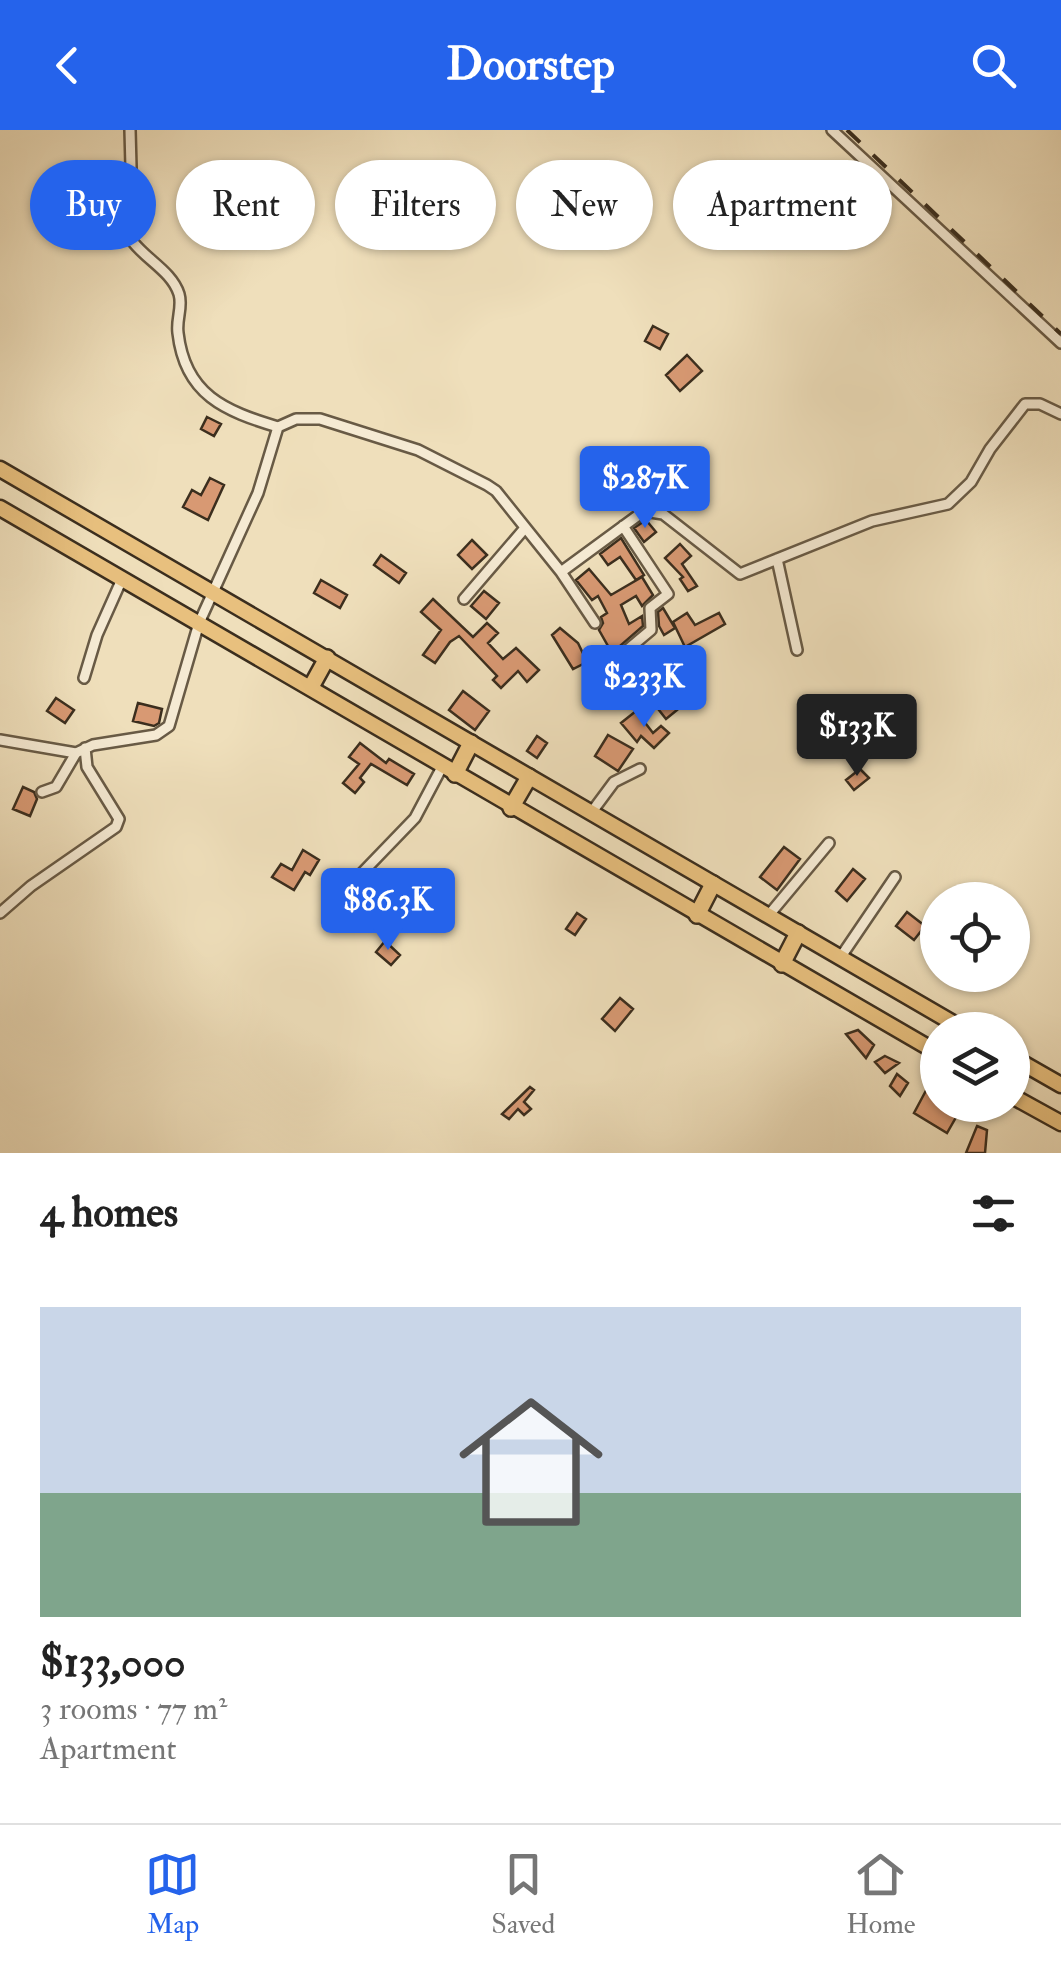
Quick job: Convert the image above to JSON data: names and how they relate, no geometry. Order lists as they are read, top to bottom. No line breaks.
{"page":{"header":"Doorstep","chip":["Buy","Rent","Filters","New","Apartment"],"price":["$287K","$233K","$133K","$86.3K"],"heading":"4 homes","list":[{"name":"$133,000","note":"3 rooms · 77 m² · Apartment"}],"tabs":["Map","Saved","Home"]}}
